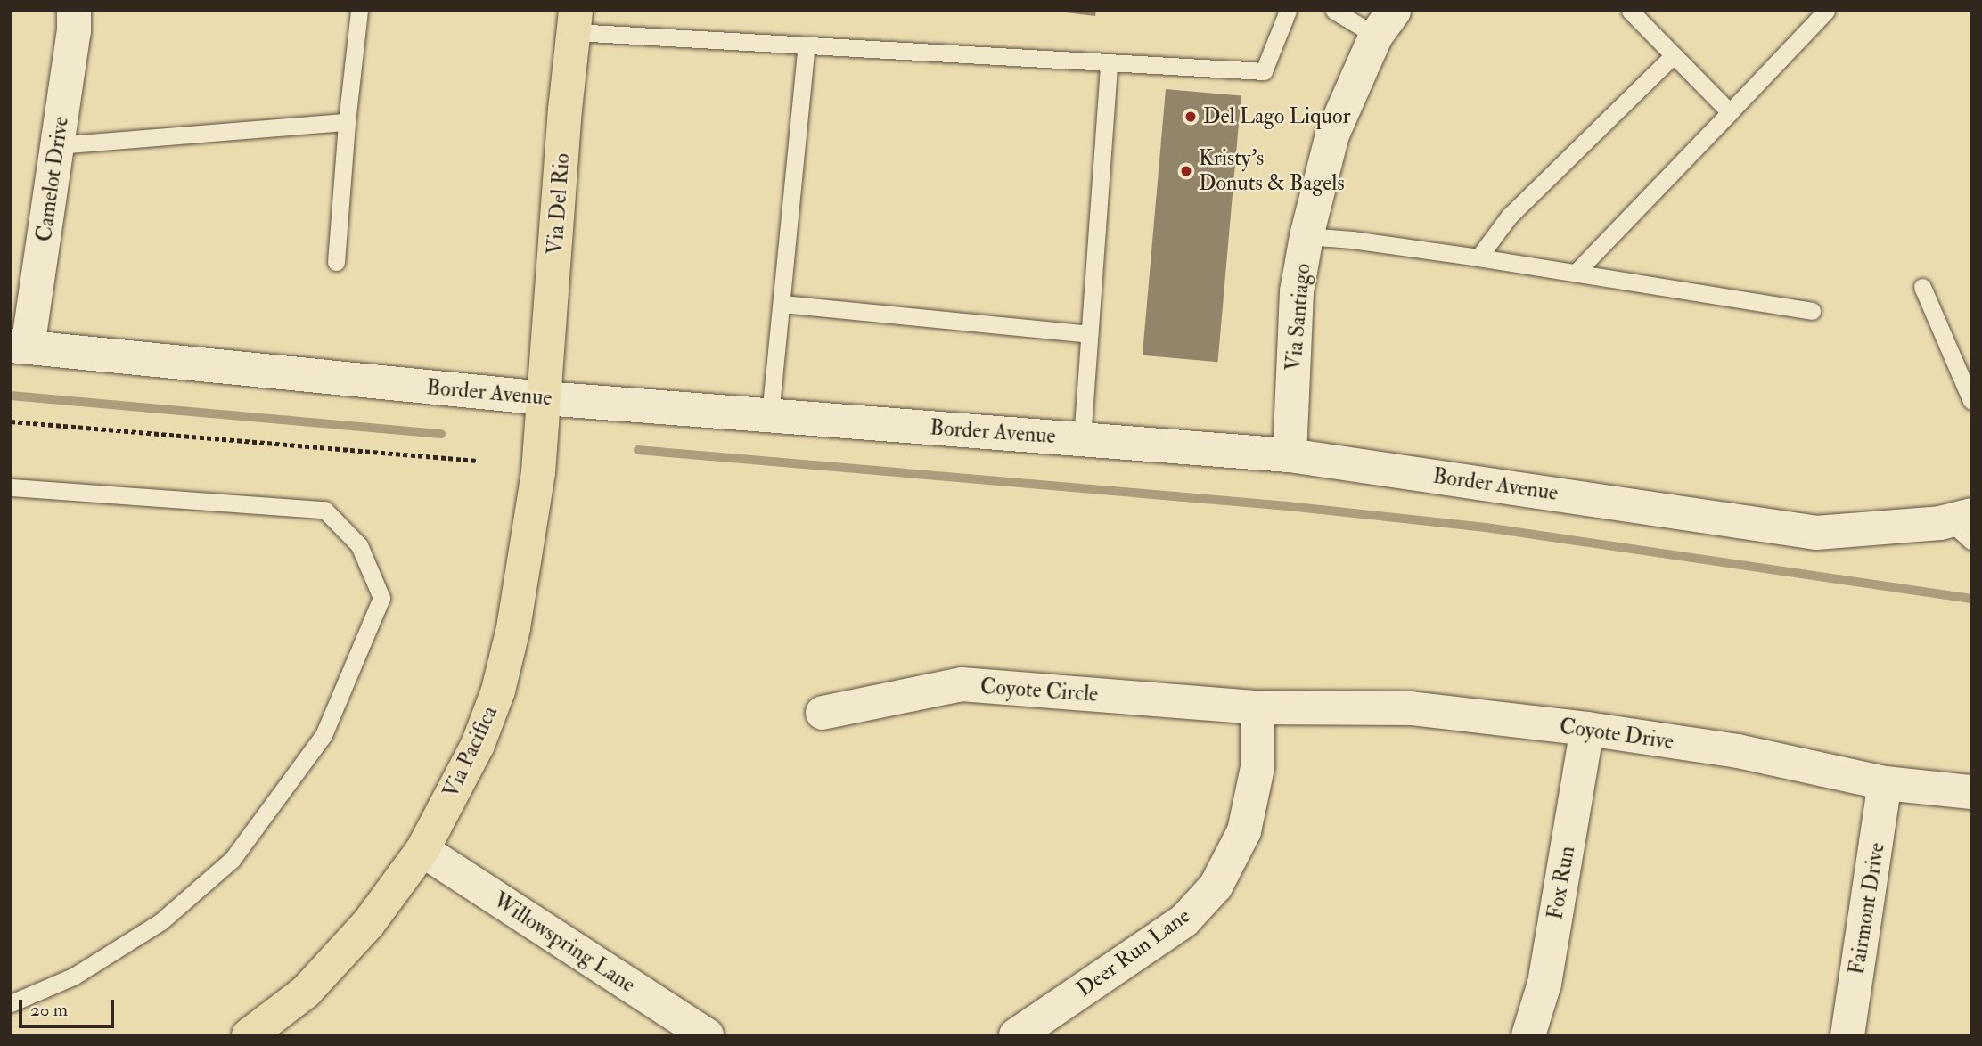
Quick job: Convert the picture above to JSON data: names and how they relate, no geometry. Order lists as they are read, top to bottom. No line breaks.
{"streets":{"main road":["Via Del Rio","Via Pacifica"],"street":["Camelot Drive","Via Santiago","Border Avenue","Coyote Circle","Coyote Drive","Fox Run","Fairmont Drive","Willowspring Lane","Deer Run Lane"]},"crossings":[["Camelot Drive","Border Avenue"],["Via Del Rio","Border Avenue"],["Via Del Rio","Via Pacifica"],["Via Santiago","Border Avenue"],["Border Avenue","Via Pacifica"],["Coyote Circle","Coyote Drive"],["Coyote Circle","Deer Run Lane"],["Coyote Drive","Fox Run"],["Coyote Drive","Fairmont Drive"],["Coyote Drive","Deer Run Lane"],["Via Pacifica","Willowspring Lane"]],"places":["Del Lago Liquor","Kristy's Donuts & Bagels"],"scale_bar":"20 m"}
